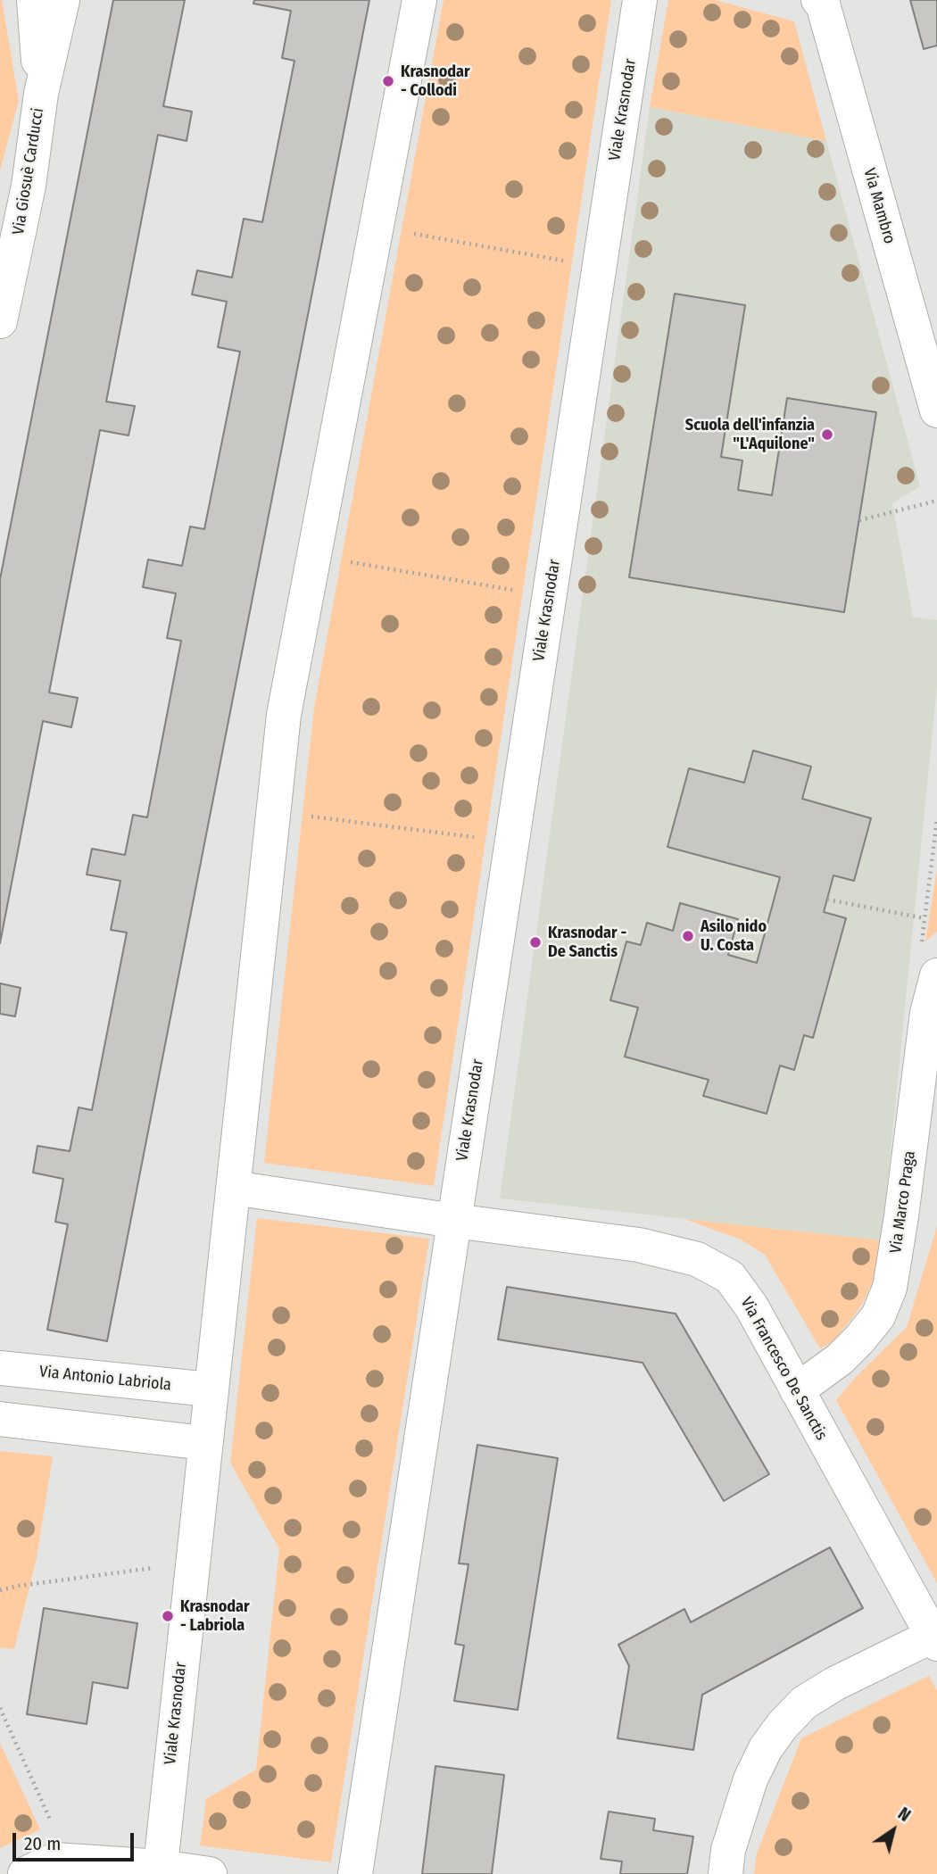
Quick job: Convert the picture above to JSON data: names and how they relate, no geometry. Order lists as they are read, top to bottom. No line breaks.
{"streets":{"street":["Viale Krasnodar","Via Giosuè Carducci","Via Mambro","Via Marco Praga","Via Francesco De Sanctis","Via Antonio Labriola"]},"crossings":[["Viale Krasnodar","Via Francesco De Sanctis"],["Viale Krasnodar","Via Antonio Labriola"],["Via Marco Praga","Via Francesco De Sanctis"]],"places":["Krasnodar - Collodi","Scuola dell'infanzia \"L'Aquilone\"","Asilo nido U. Costa","Krasnodar - De Sanctis","Krasnodar - Labriola"],"scale_bar":"20 m","north":"top right"}
